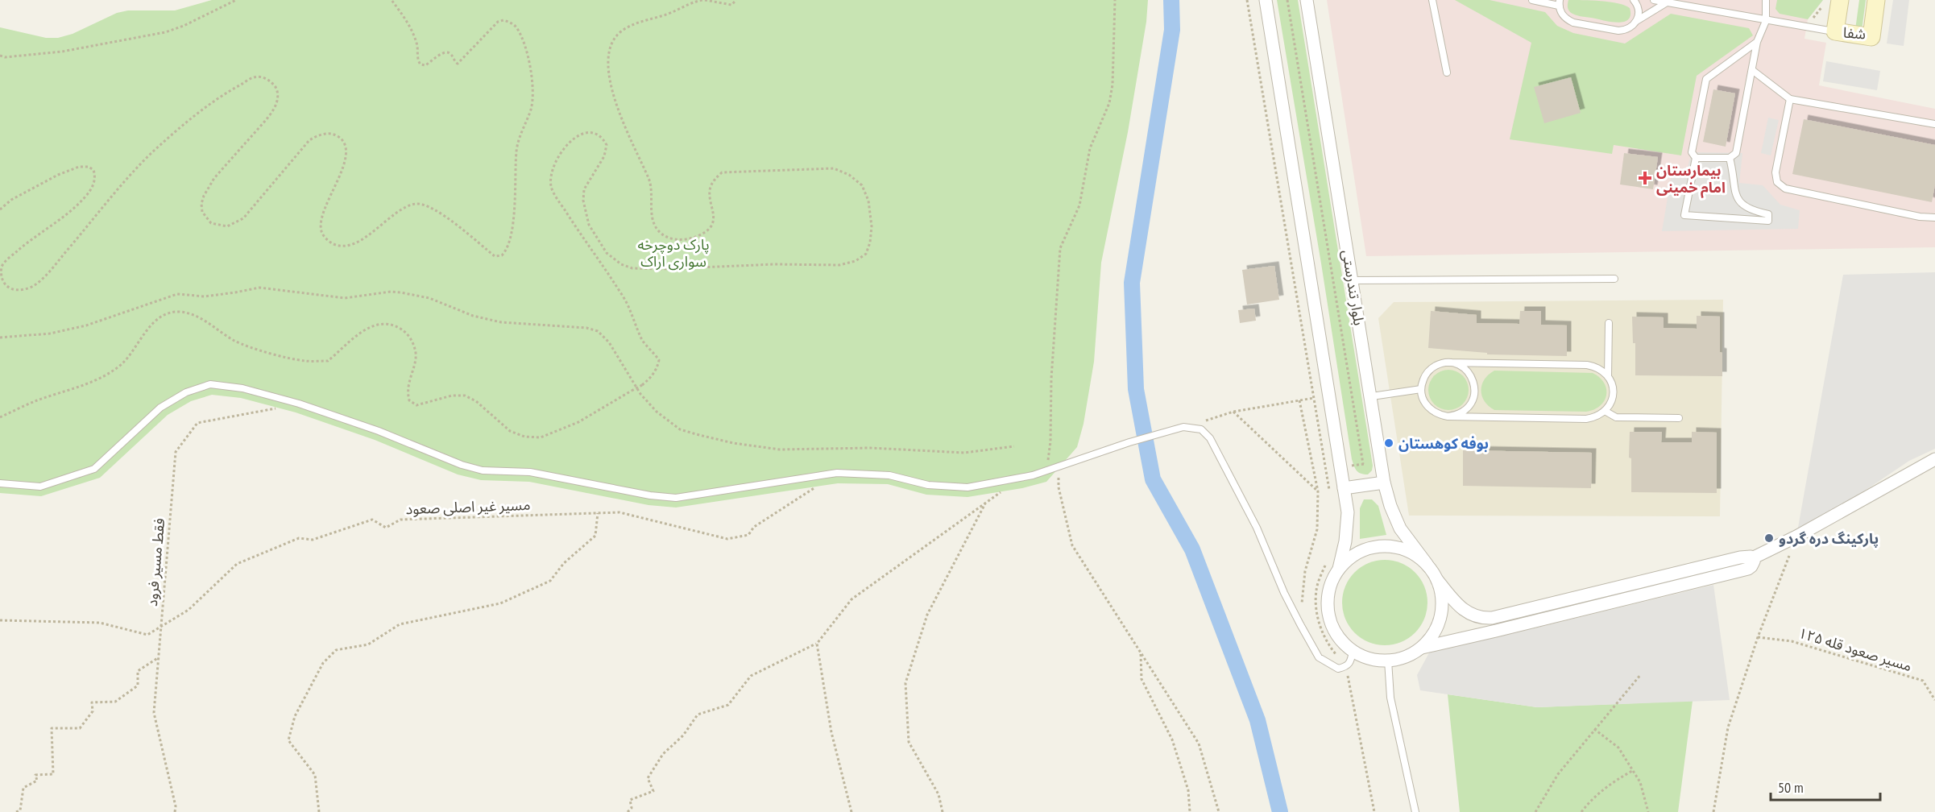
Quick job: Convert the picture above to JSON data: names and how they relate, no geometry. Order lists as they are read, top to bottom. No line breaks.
{"streets":{"street":["شفا","بلوار تندرستی"],"path":["مسیر غیر اصلی صعود","فقط مسیر فرود","مسیر صعود قله ۱۲۵"]},"crossings":[["مسیر غیر اصلی صعود","فقط مسیر فرود"]],"parks":["پارک دوچرخه سواری اراک"],"places":{"health":["بیمارستان امام خمینی"],"other":["بوفه کوهستان","پارکینگ دره گردو"]},"scale_bar":"50 m"}
